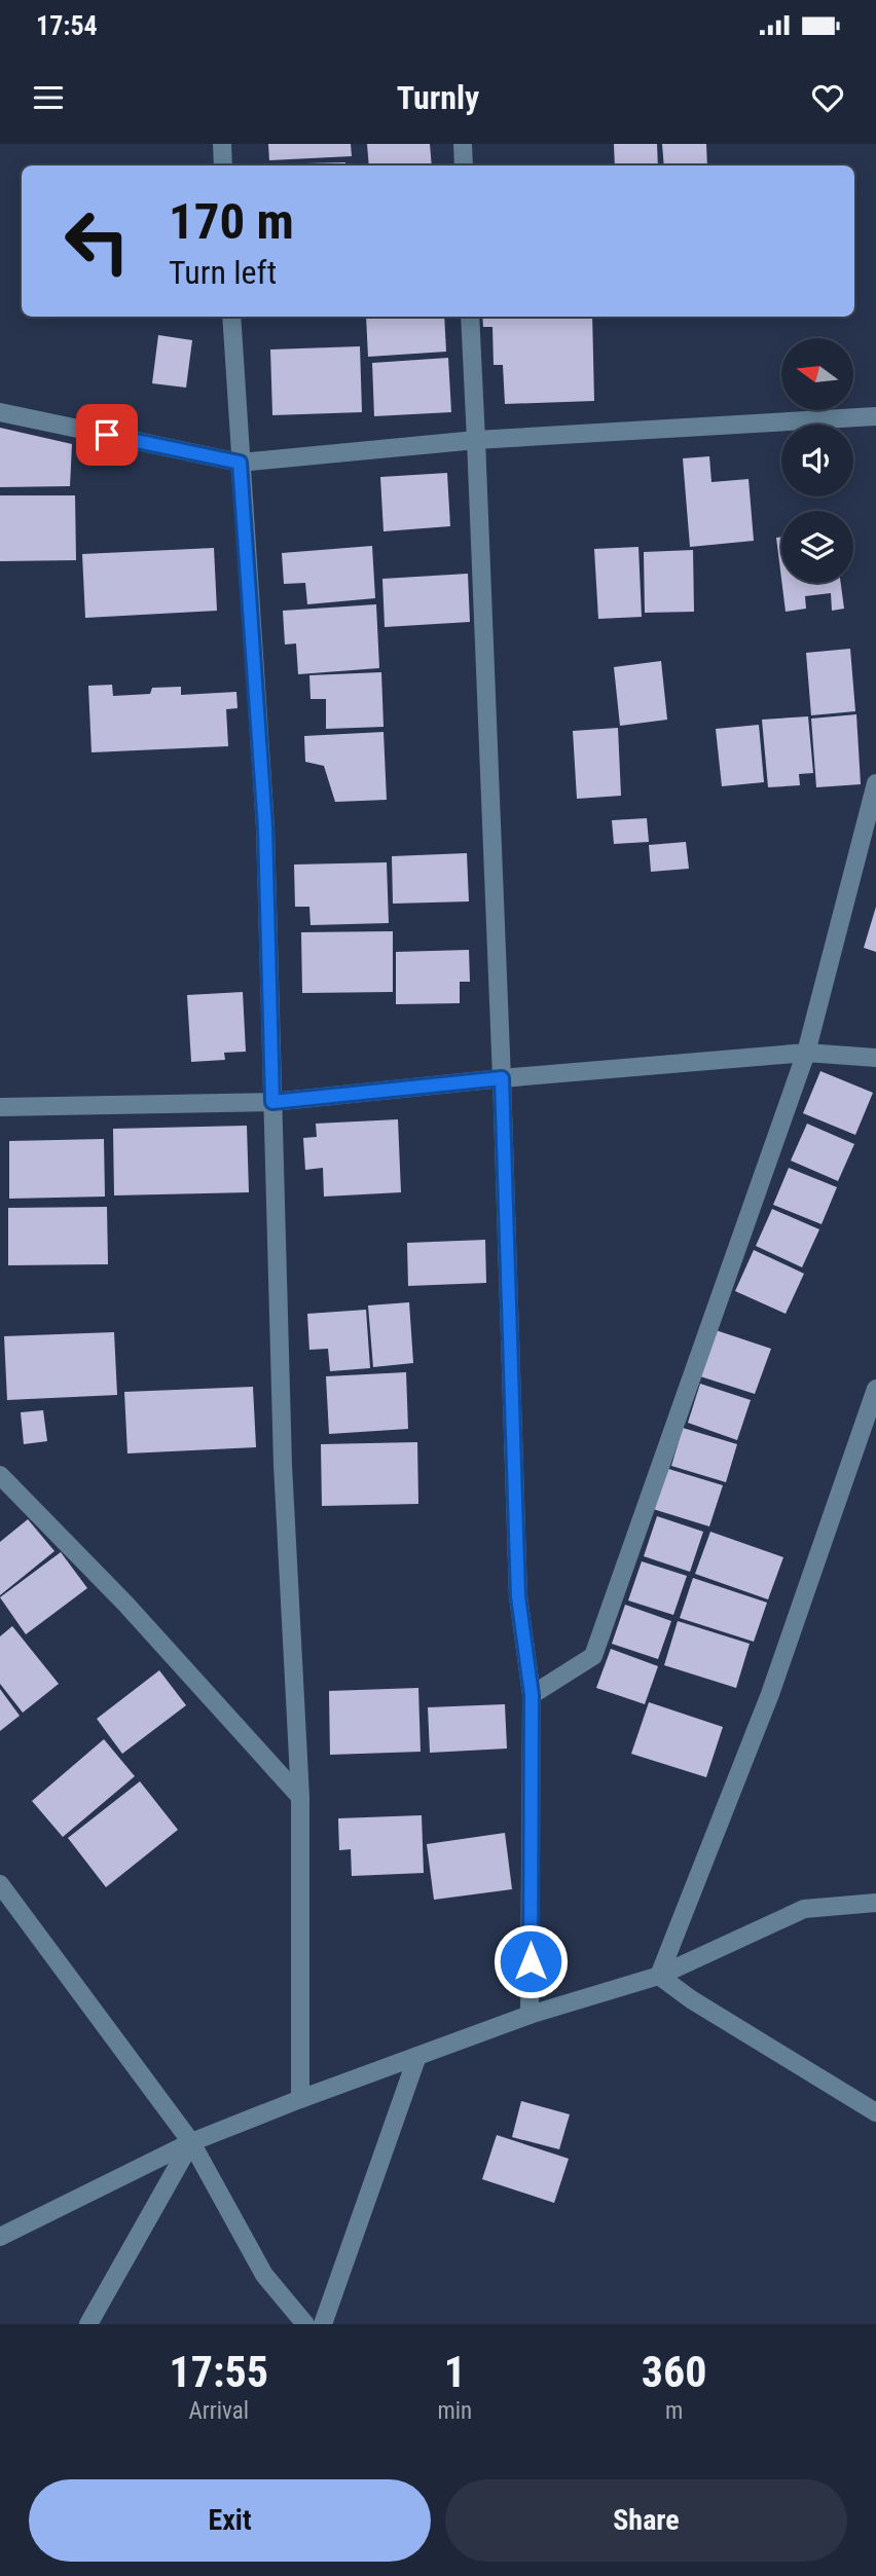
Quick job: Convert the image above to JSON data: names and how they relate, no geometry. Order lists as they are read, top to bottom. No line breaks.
{"north":"left","page":{"status":"17:54","header":"Turnly","turn":["170 m","Turn left"],"eta":["17:55","Arrival","1","min","360","m"],"buttons":["Exit","Share"]}}
